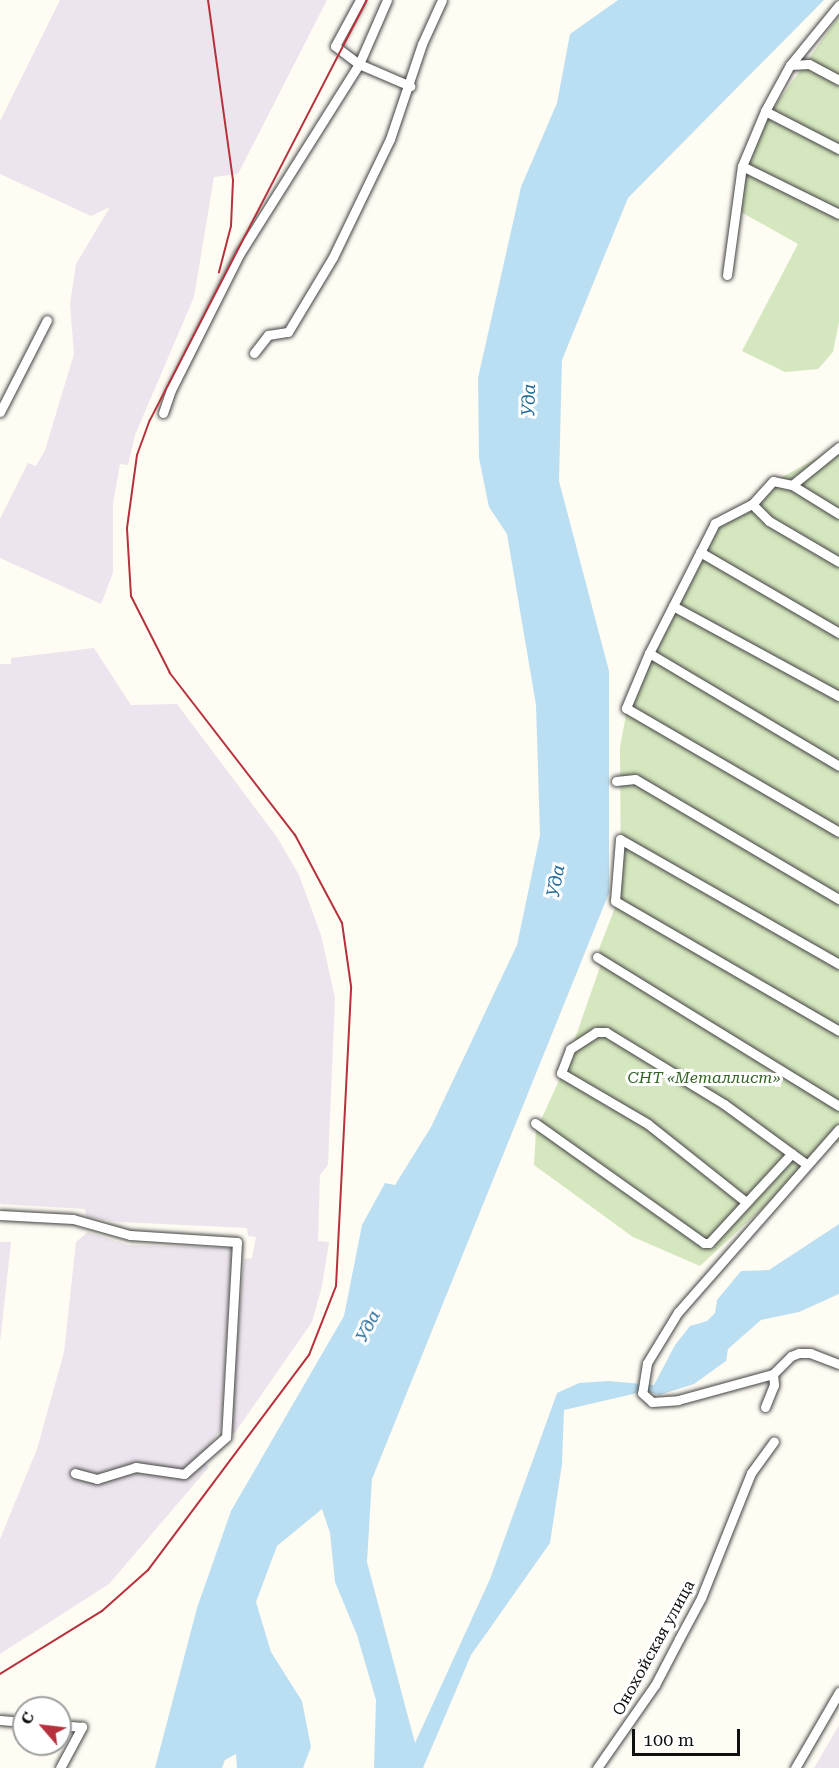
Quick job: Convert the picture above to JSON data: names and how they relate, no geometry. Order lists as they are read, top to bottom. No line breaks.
{"streets":{"street":["Онохойская улица"]},"water":["Уда"],"parks":["СНТ «Металлист»"],"scale_bar":"100 m","north":"top left"}
